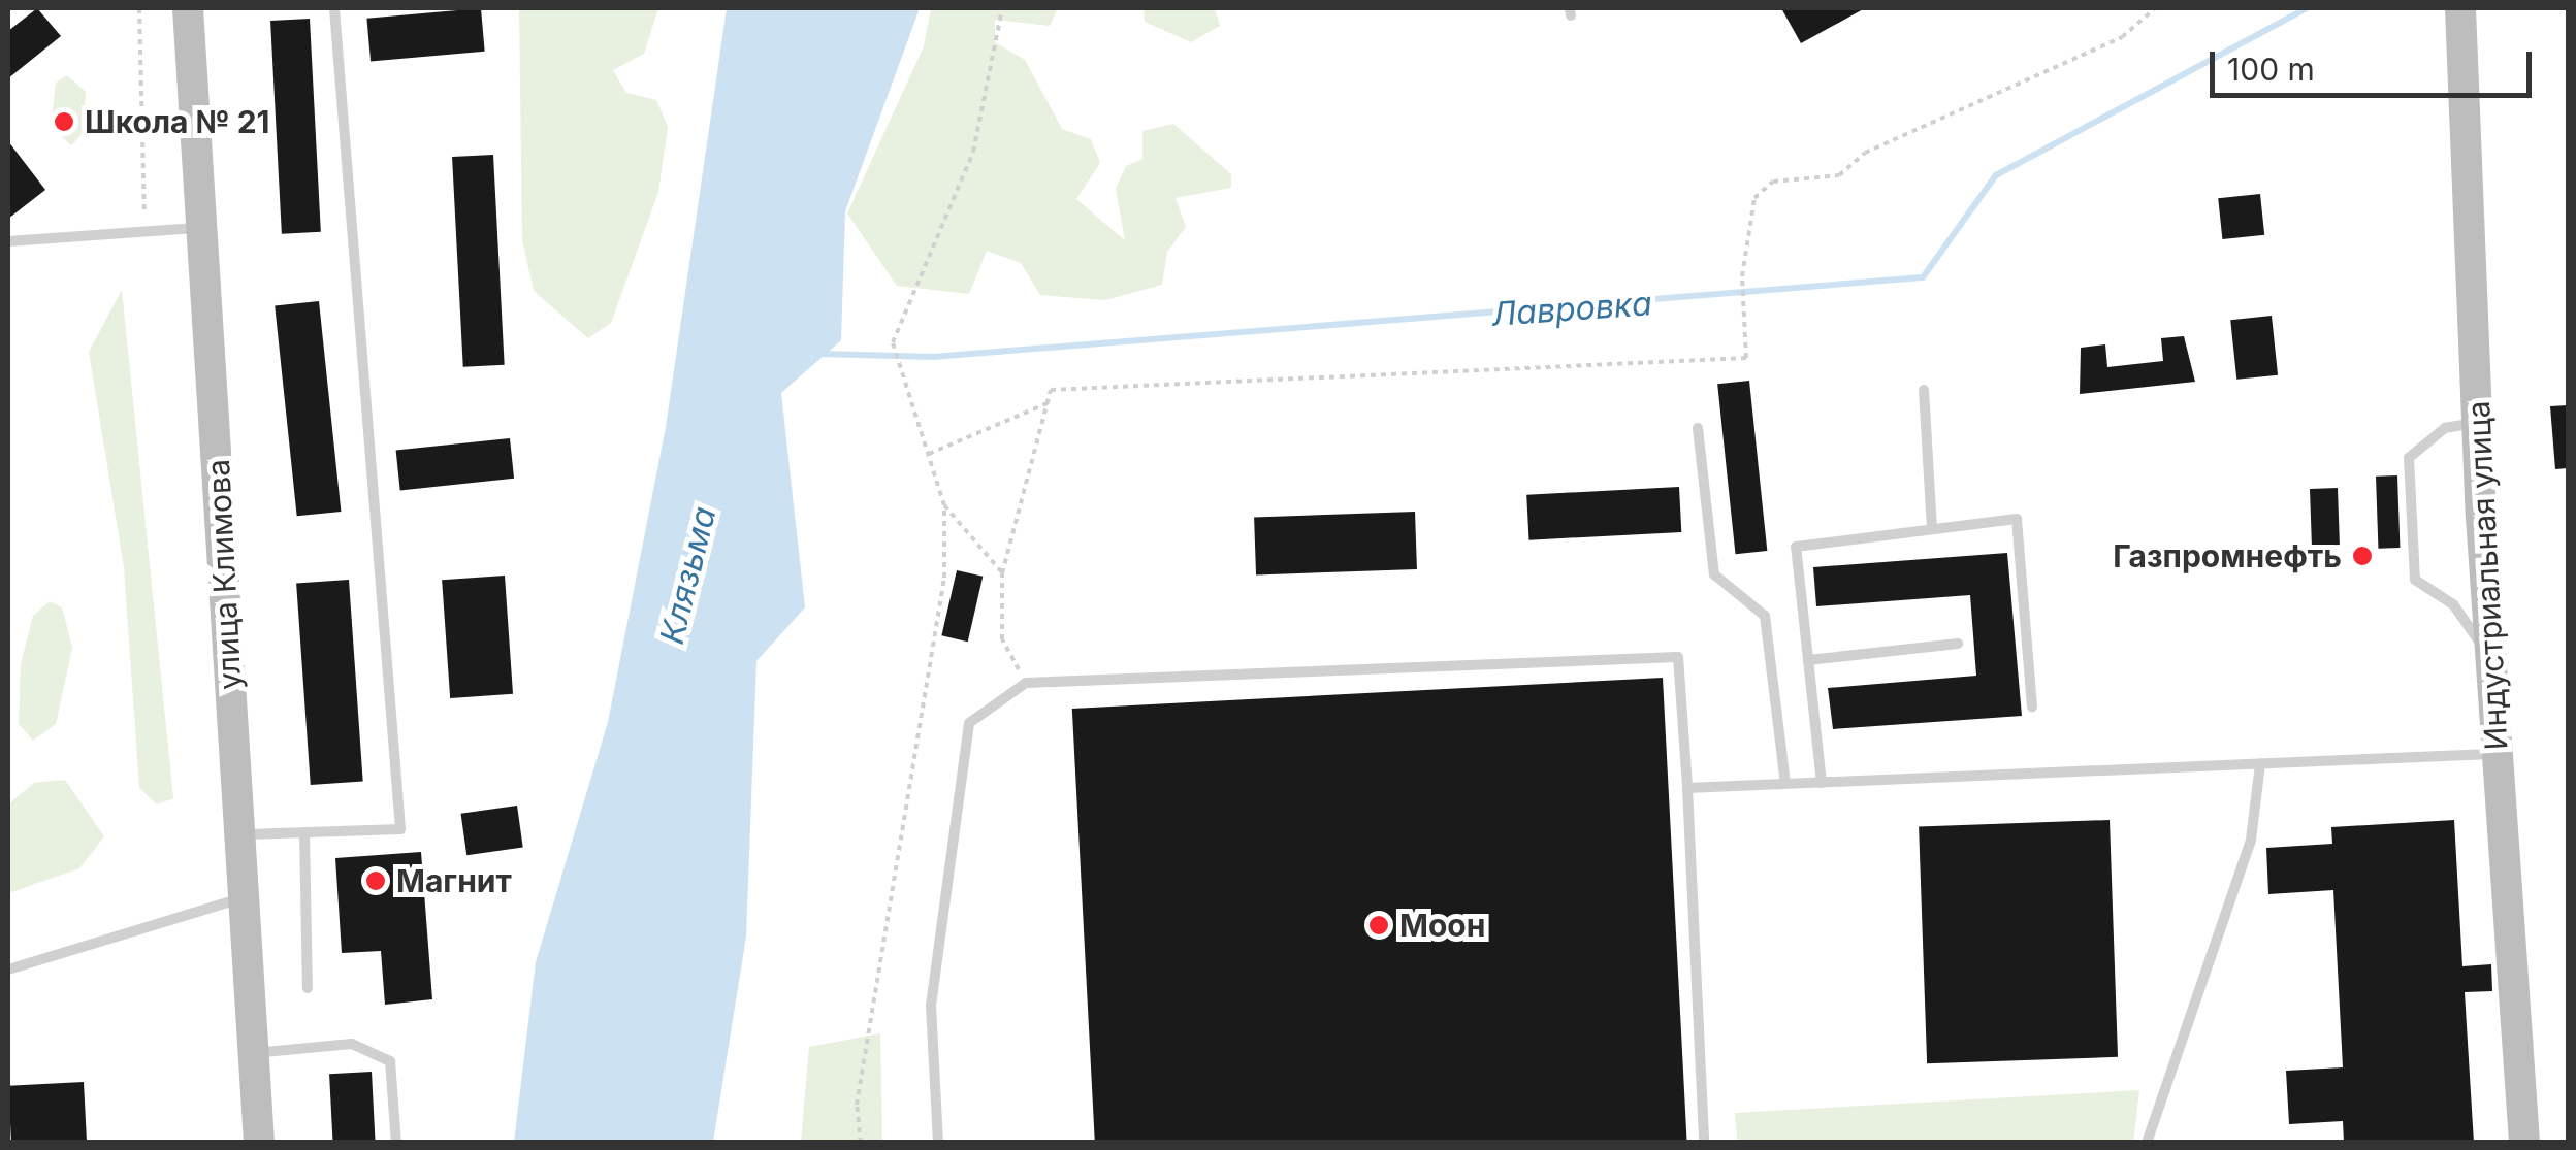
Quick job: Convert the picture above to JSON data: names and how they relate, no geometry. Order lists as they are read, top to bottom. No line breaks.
{"streets":{"main road":["улица Климова","Индустриальная улица"]},"water":["Лавровка","Клязьма"],"places":["Школа № 21","Газпромнефть","Магнит","Моон"],"scale_bar":"100 m"}
